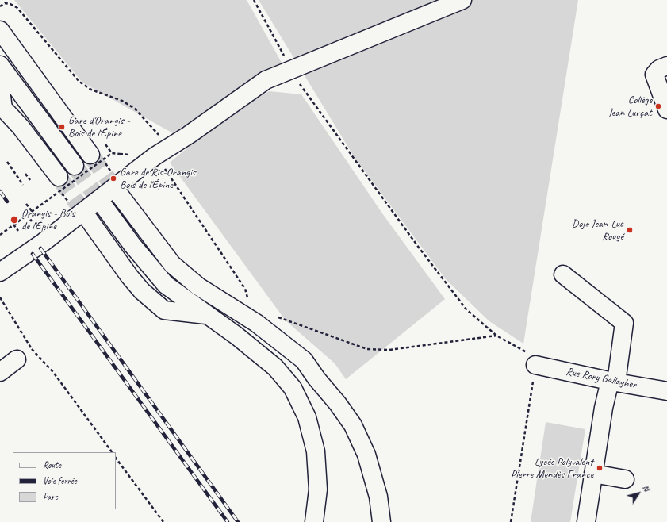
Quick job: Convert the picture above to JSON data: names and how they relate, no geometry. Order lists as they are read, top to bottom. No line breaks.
{"streets":{"street":["Rue Rory Gallagher"]},"places":["Collège Jean Lurçat","Gare d'Orangis - Bois de l'Épine","Gare de Ris-Orangis Bois de l'Épine","Orangis - Bois de l'Épine","Dojo Jean-Luc Rougé","Lycée Polyvalent Pierre Mendès France"],"legend":["Route","Voie ferrée","Parc"],"north":"top right"}
